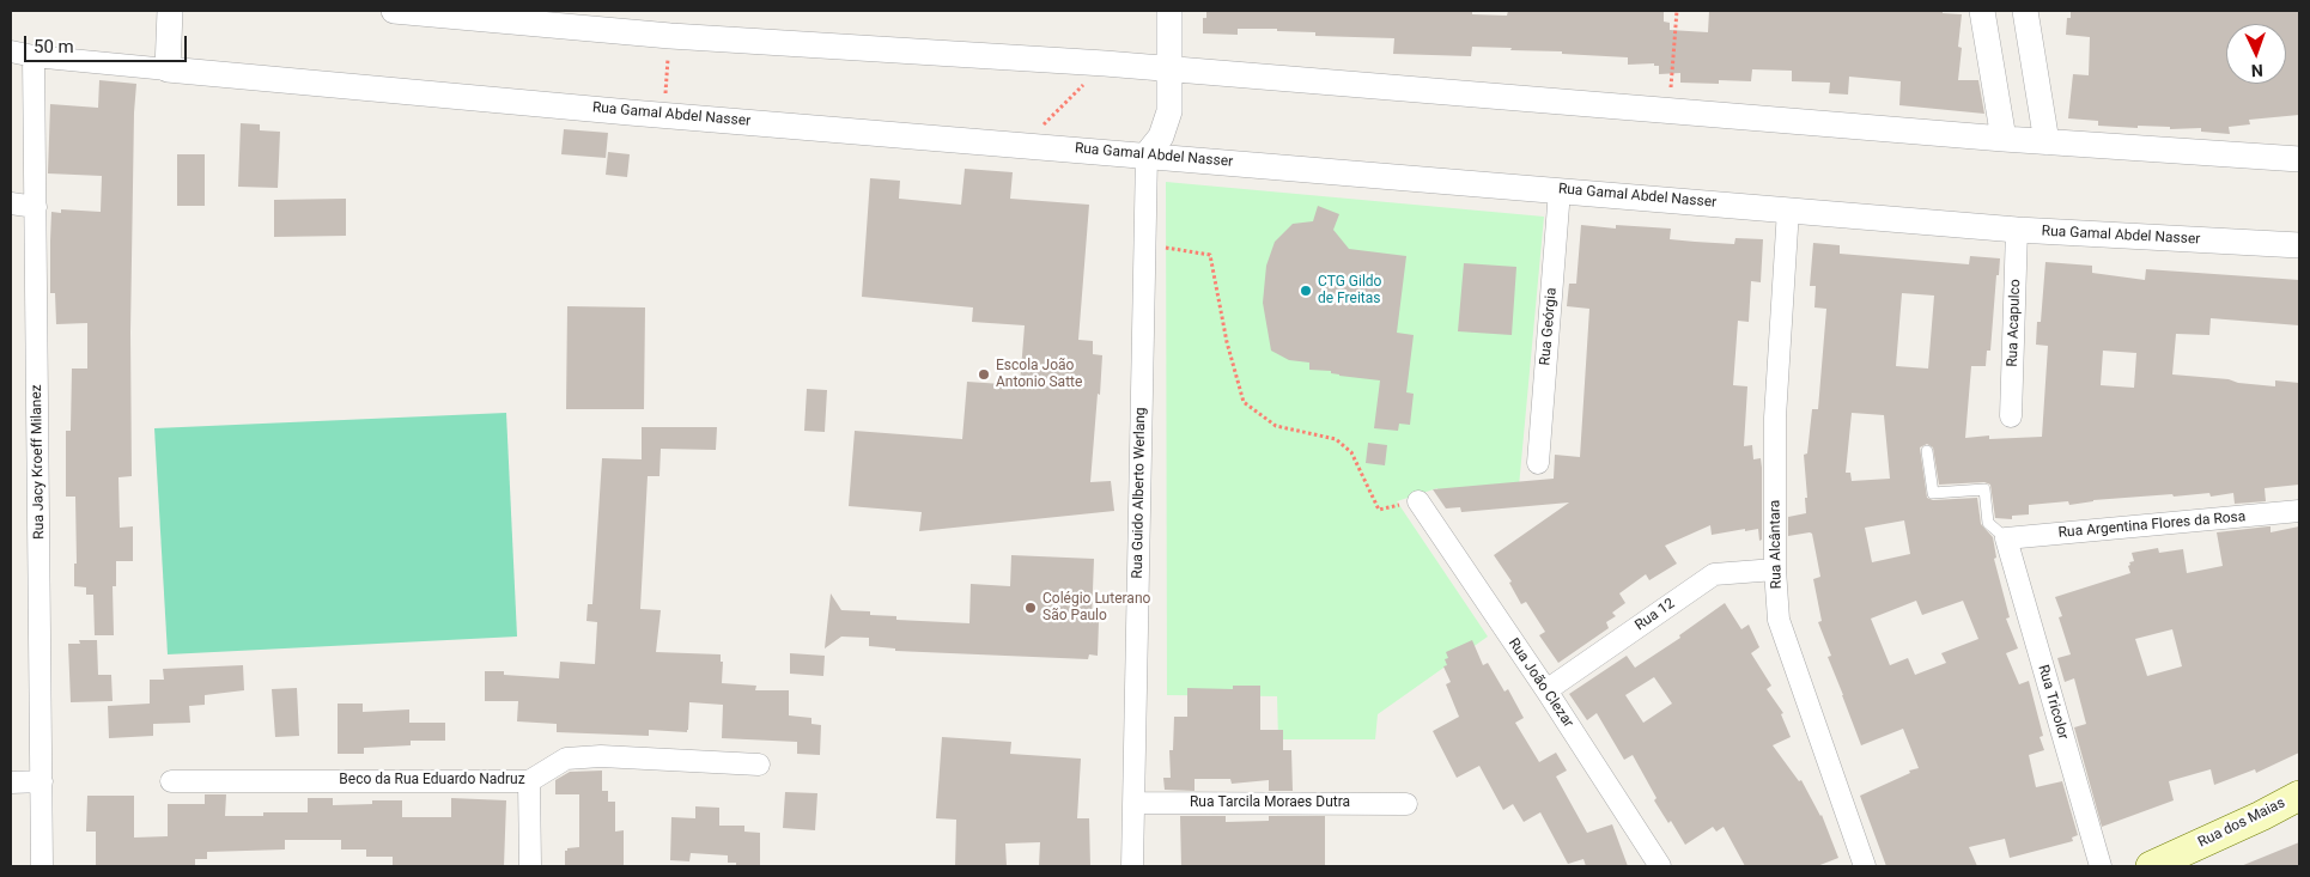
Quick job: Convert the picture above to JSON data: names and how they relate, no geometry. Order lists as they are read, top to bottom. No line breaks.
{"streets":{"main road":["Rua dos Maias"],"street":["Rua Gamal Abdel Nasser","Rua Acapulco","Rua Geórgia","Rua Jacy Kroeff Milanez","Rua Guido Alberto Werlang","Rua Argentina Flores da Rosa","Rua Alcântara","Rua 12","Rua João Clezar","Rua Tricolor","Beco da Rua Eduardo Nadruz","Rua Tarcila Moraes Dutra"]},"crossings":[["Rua Gamal Abdel Nasser","Rua Acapulco"],["Rua Gamal Abdel Nasser","Rua Geórgia"],["Rua Gamal Abdel Nasser","Rua Jacy Kroeff Milanez"],["Rua Gamal Abdel Nasser","Rua Guido Alberto Werlang"],["Rua Gamal Abdel Nasser","Rua Alcântara"],["Rua Guido Alberto Werlang","Rua Tarcila Moraes Dutra"],["Rua Argentina Flores da Rosa","Rua Tricolor"],["Rua Alcântara","Rua 12"],["Rua 12","Rua João Clezar"]],"places":["CTG Gildo de Freitas","Escola João Antonio Satte","Colégio Luterano São Paulo"],"scale_bar":"50 m","north":"bottom"}
